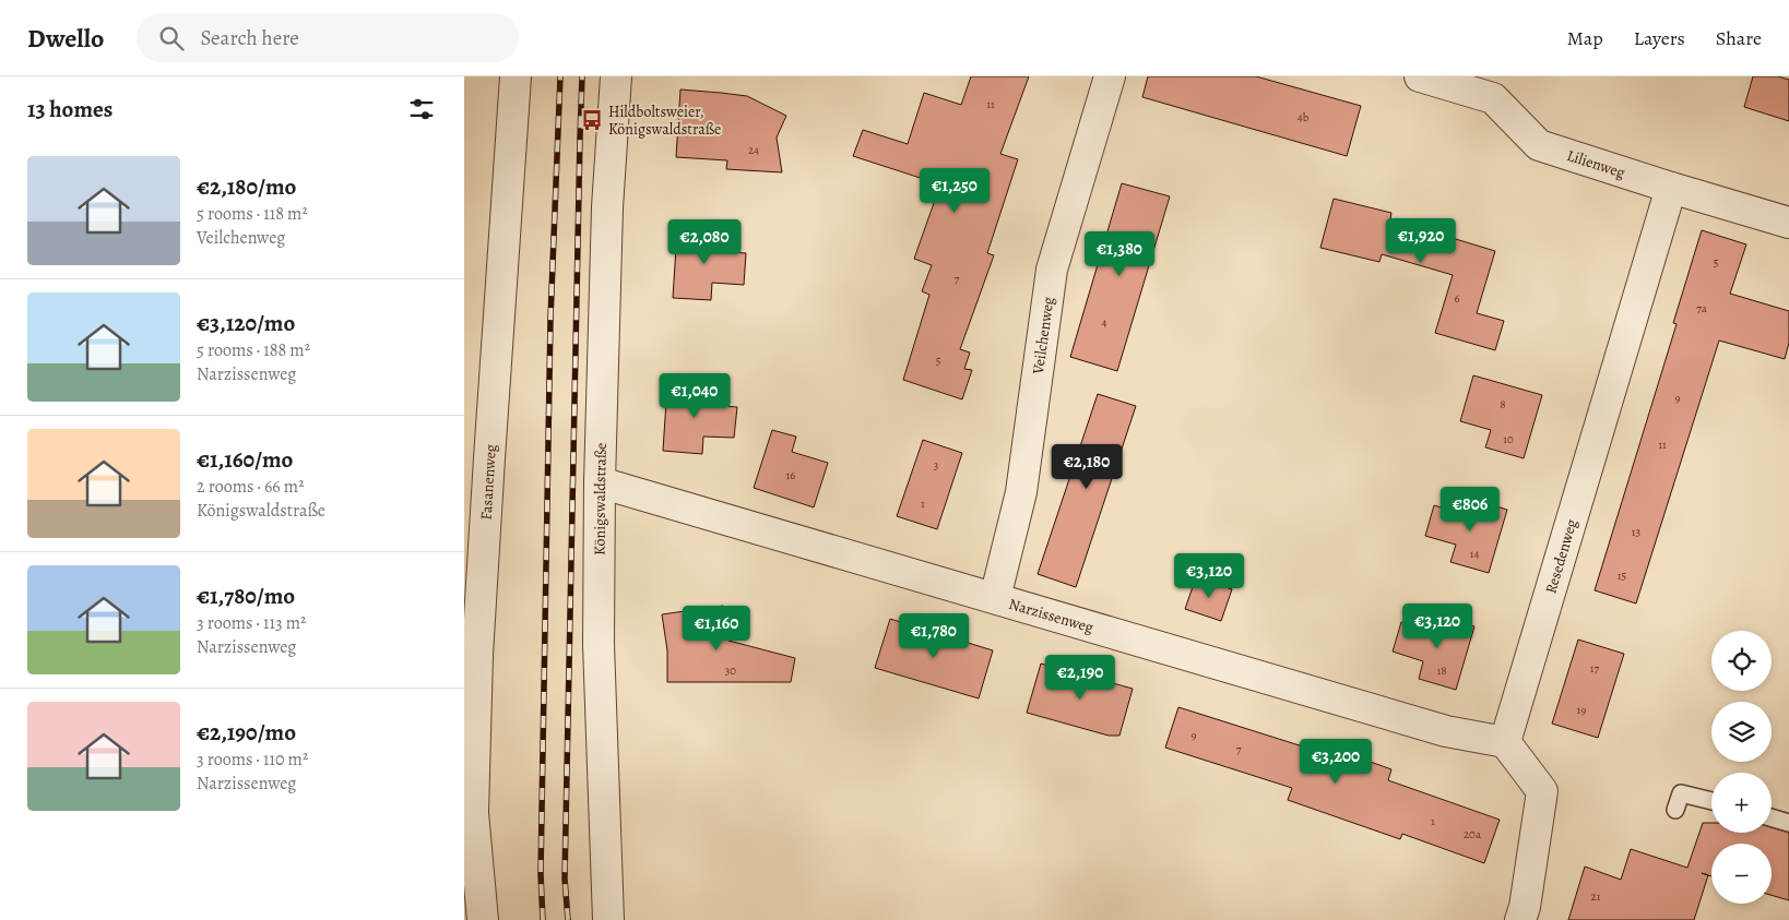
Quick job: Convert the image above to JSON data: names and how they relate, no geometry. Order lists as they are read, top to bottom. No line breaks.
{"streets":{"street":["Lilienweg","Veilchenweg","Fasanenweg","Königswaldstraße","Resedenweg","Narzissenweg"]},"crossings":[["Lilienweg","Resedenweg"],["Veilchenweg","Narzissenweg"],["Königswaldstraße","Narzissenweg"],["Resedenweg","Narzissenweg"]],"places":{"bus stop":["Hildboltsweier, Königswaldstraße"]},"house_numbers":["11","4b","24","5","7","6","7a","4","5","9","8","10","11","3","16","1","13","14","15","17","30","18","19","9","7","1","20a","21"],"page":{"header":"Dwello","search":"Search here","nav":["Map","Layers","Share"],"heading":"13 homes","list":[{"name":"€2,180/mo","note":"5 rooms · 118 m² · Veilchenweg"},{"name":"€3,120/mo","note":"5 rooms · 188 m² · Narzissenweg"},{"name":"€1,160/mo","note":"2 rooms · 66 m² · Königswaldstraße"},{"name":"€1,780/mo","note":"3 rooms · 113 m² · Narzissenweg"},{"name":"€2,190/mo","note":"3 rooms · 110 m² · Narzissenweg"}],"price":["€1,250","€1,920","€2,080","€1,380","€1,040","€2,180","€806","€3,120","€3,120","€1,160","€1,780","€2,190","€3,200"],"map_buttons":["+","−"]}}
